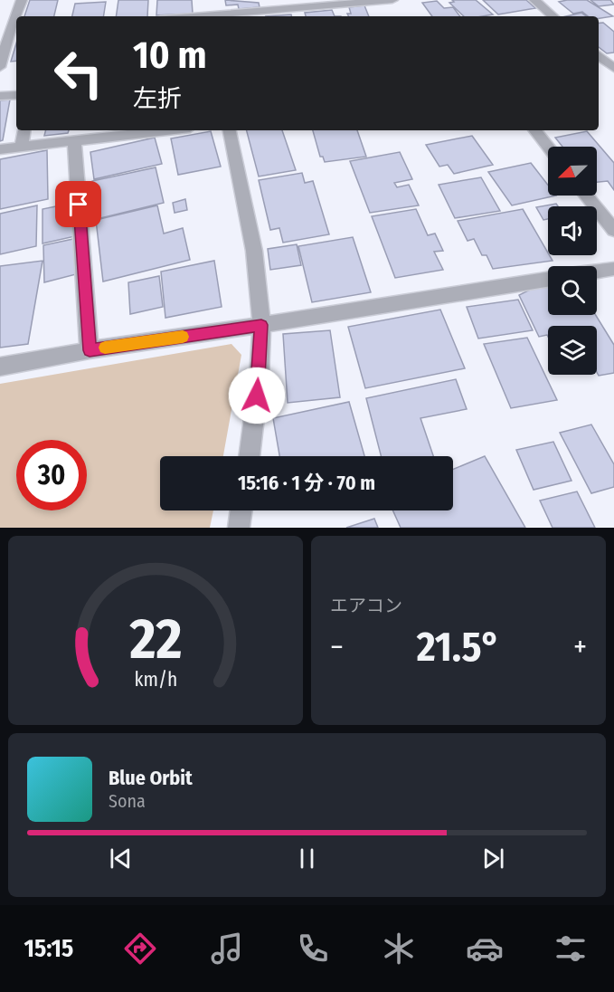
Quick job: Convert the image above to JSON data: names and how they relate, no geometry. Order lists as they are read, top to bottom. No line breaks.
{"north":"bottom left","page":{"turn":["10 m","左折"],"limit":"30","trip":"15:16 · 1 分 · 70 m","tile":"エアコン","heat":["−","21.5°","+"],"song":["Blue Orbit","Sona"],"tabs":"15:15","gauge":["22","km/h"]}}
